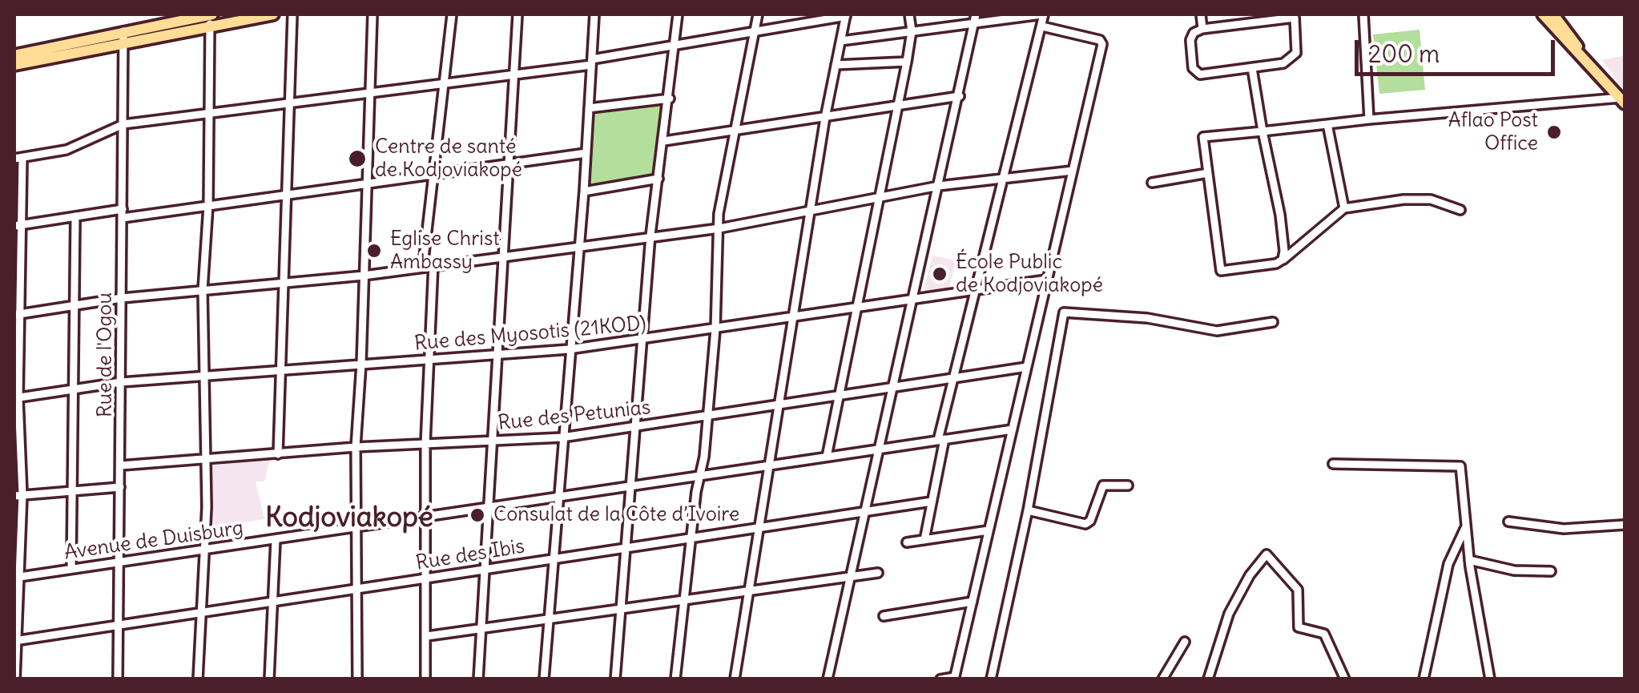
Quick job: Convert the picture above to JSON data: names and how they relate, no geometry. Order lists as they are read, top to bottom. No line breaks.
{"streets":{"street":["Rue des Myosotis (21KOD)","Rue de l'Ogou","Rue des Petunias","Avenue de Duisburg","Rue des Ibis"]},"crossings":[["Rue des Myosotis (21KOD)","Rue de l'Ogou"],["Rue de l'Ogou","Rue des Petunias"],["Rue de l'Ogou","Avenue de Duisburg"],["Rue de l'Ogou","Rue des Ibis"]],"districts":["Kodjoviakopé"],"places":["Aflao Post Office","Centre de santé de Kodjoviakopé","Eglise Christ Ambassy","École Public de Kodjoviakopé","Consulat de la Côte d’Ivoire"],"scale_bar":"200 m"}
